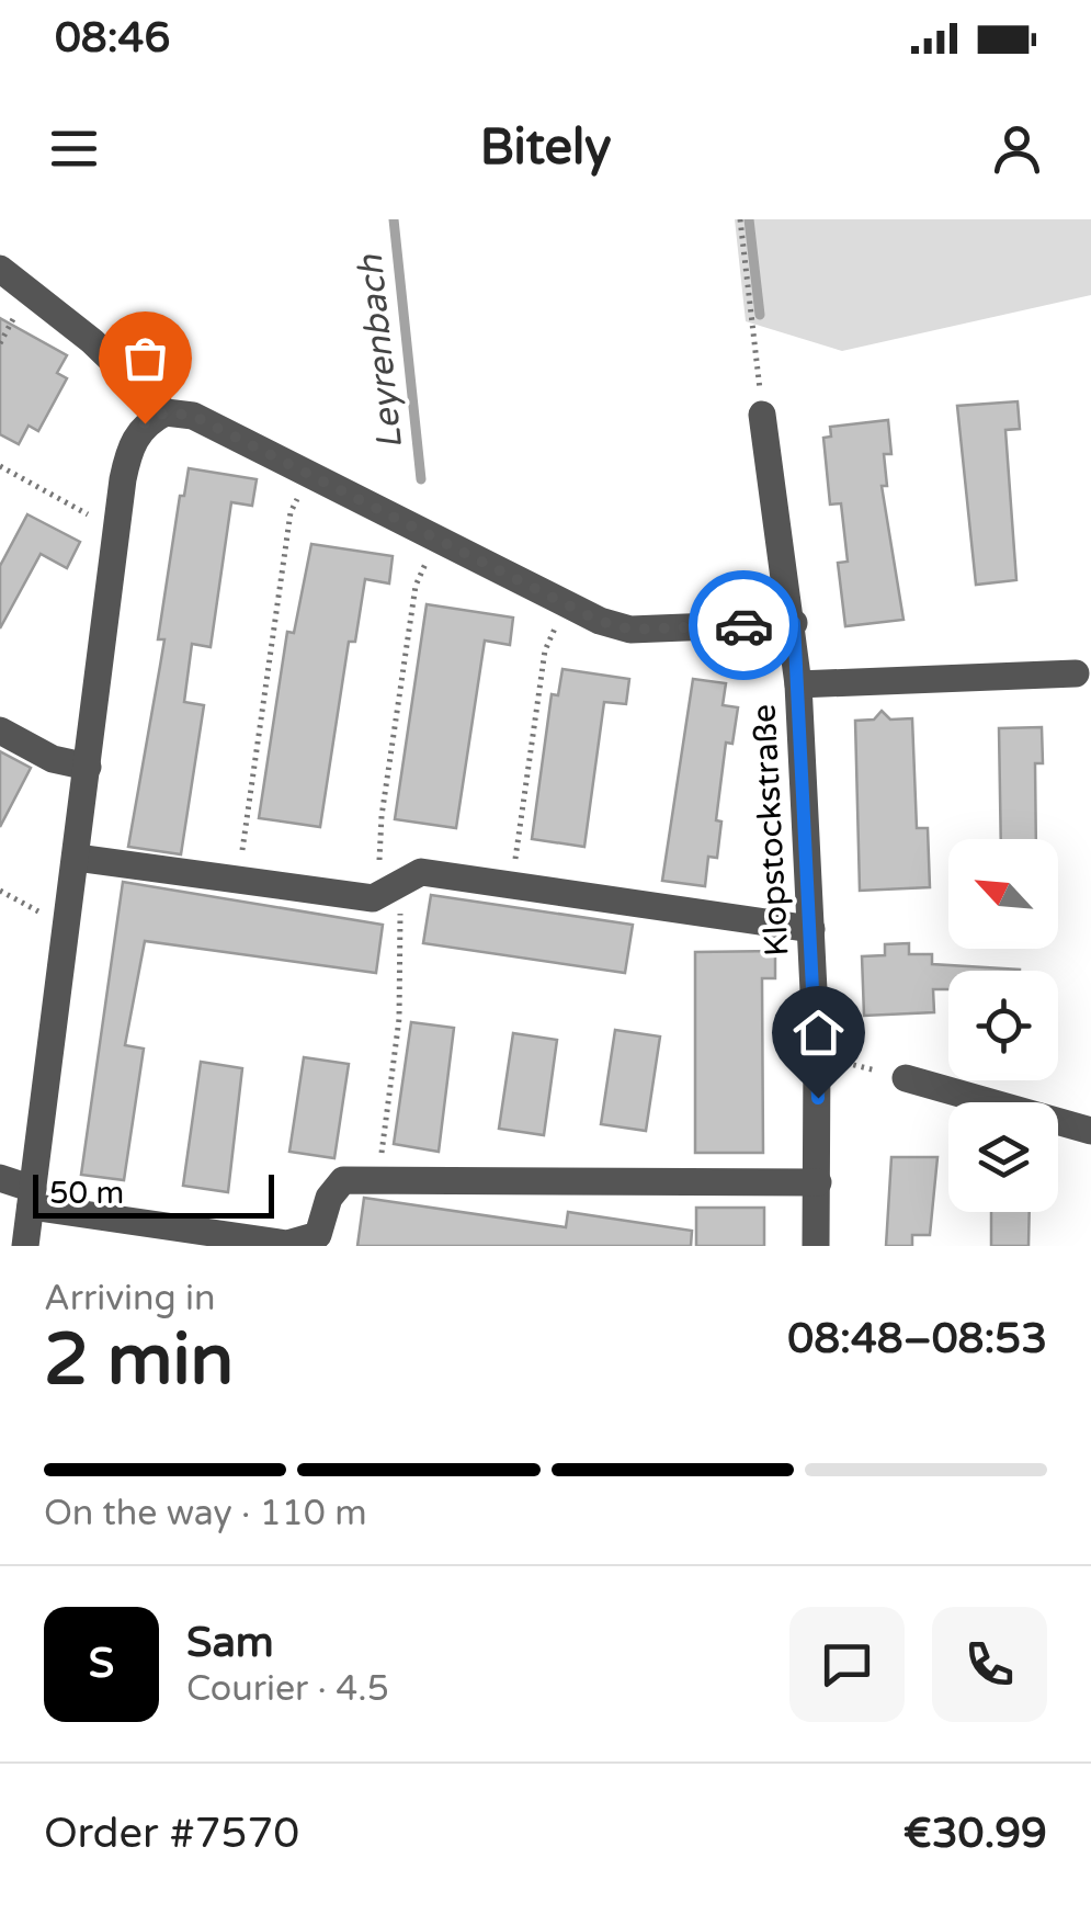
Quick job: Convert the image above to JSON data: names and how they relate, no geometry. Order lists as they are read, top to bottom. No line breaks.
{"streets":{"street":["Klopstockstraße"]},"water":["Leyrenbach"],"scale_bar":"50 m","north":"top left","page":{"status":"08:46","header":"Bitely","scale":"50 m","heading":["2 min","Arriving in","08:48–08:53"],"panel":["Sam","Courier · 4.5","Order #7570","€30.99"],"bar":"On the way · 110 m","round":"S"}}
